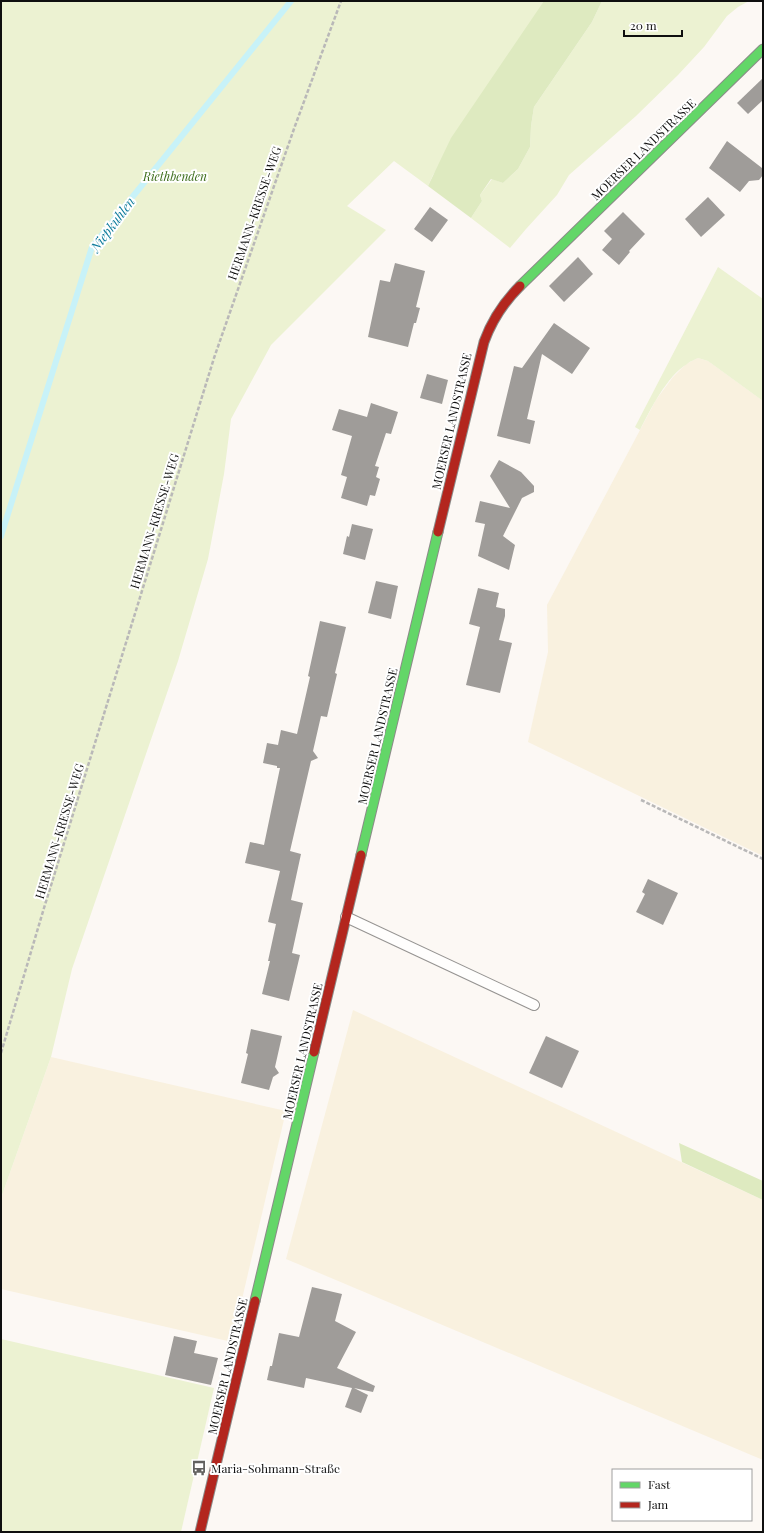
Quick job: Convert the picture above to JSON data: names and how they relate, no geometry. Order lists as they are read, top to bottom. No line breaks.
{"streets":{"main road":["MOERSER LANDSTRASSE"],"path":["HERMANN-KRESSE-WEG"]},"water":["Niepkuhlen"],"parks":["Riethbenden"],"places":{"bus stop":["Maria-Sohmann-Straße"]},"legend":["Fast","Jam"],"scale_bar":"20 m"}
